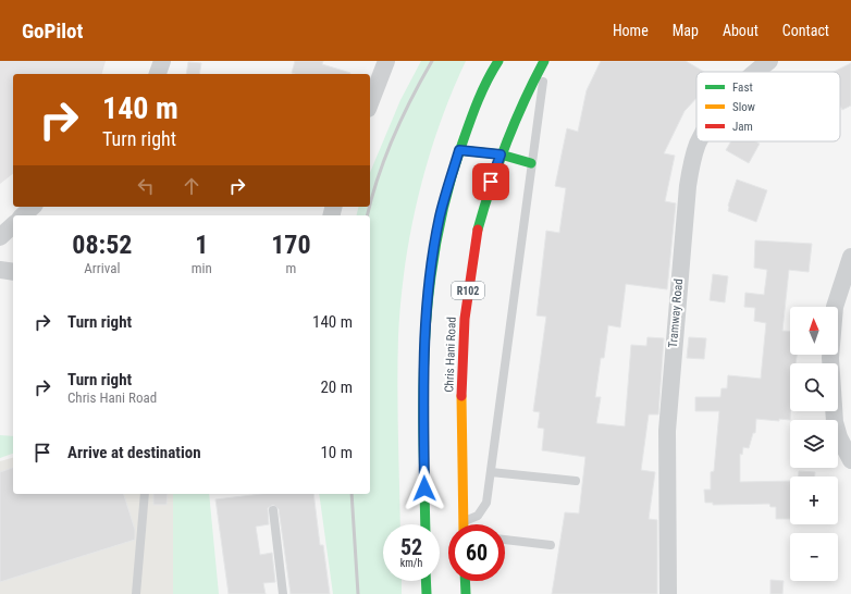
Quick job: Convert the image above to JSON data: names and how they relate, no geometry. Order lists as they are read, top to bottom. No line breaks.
{"streets":{"main road":["R102","Chris Hani Road"],"street":["Tramway Road"]},"legend":["Fast","Slow","Jam"],"north":"top","page":{"header":"GoPilot","nav":["Home","Map","About","Contact"],"turn":["140 m","Turn right"],"eta":["08:52","Arrival","1","min","170","m"],"list":[{"name":"Turn right","value":"140 m"},{"name":"Turn right","note":"Chris Hani Road","value":"20 m"},{"name":"Arrive at destination","value":"10 m"}],"map_buttons":["+","−"],"speed":"52 km/h","limit":"60"}}
